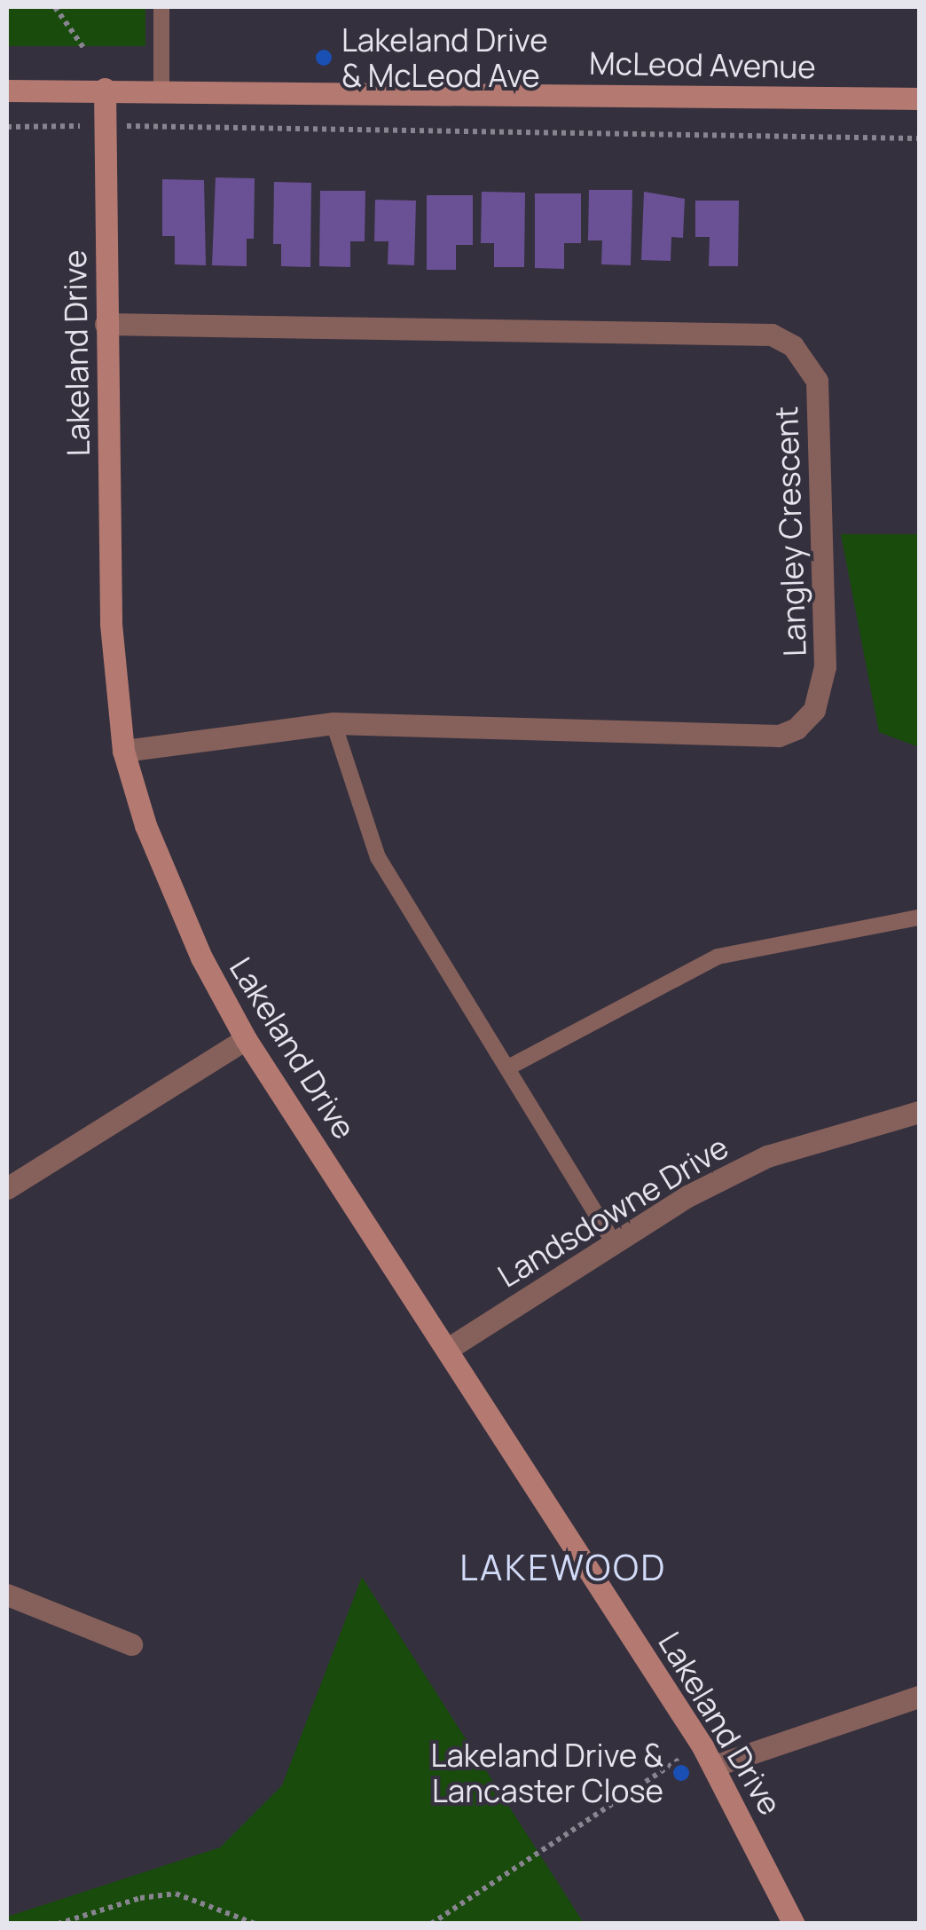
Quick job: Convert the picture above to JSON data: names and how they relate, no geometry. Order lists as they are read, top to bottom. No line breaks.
{"streets":{"street":["McLeod Avenue","Lakeland Drive","Langley Crescent","Landsdowne Drive"]},"crossings":[["McLeod Avenue","Lakeland Drive"],["Lakeland Drive","Langley Crescent"],["Lakeland Drive","Landsdowne Drive"]],"districts":["LAKEWOOD"],"places":["Lakeland Drive & McLeod Ave","Lakeland Drive & Lancaster Close"]}
